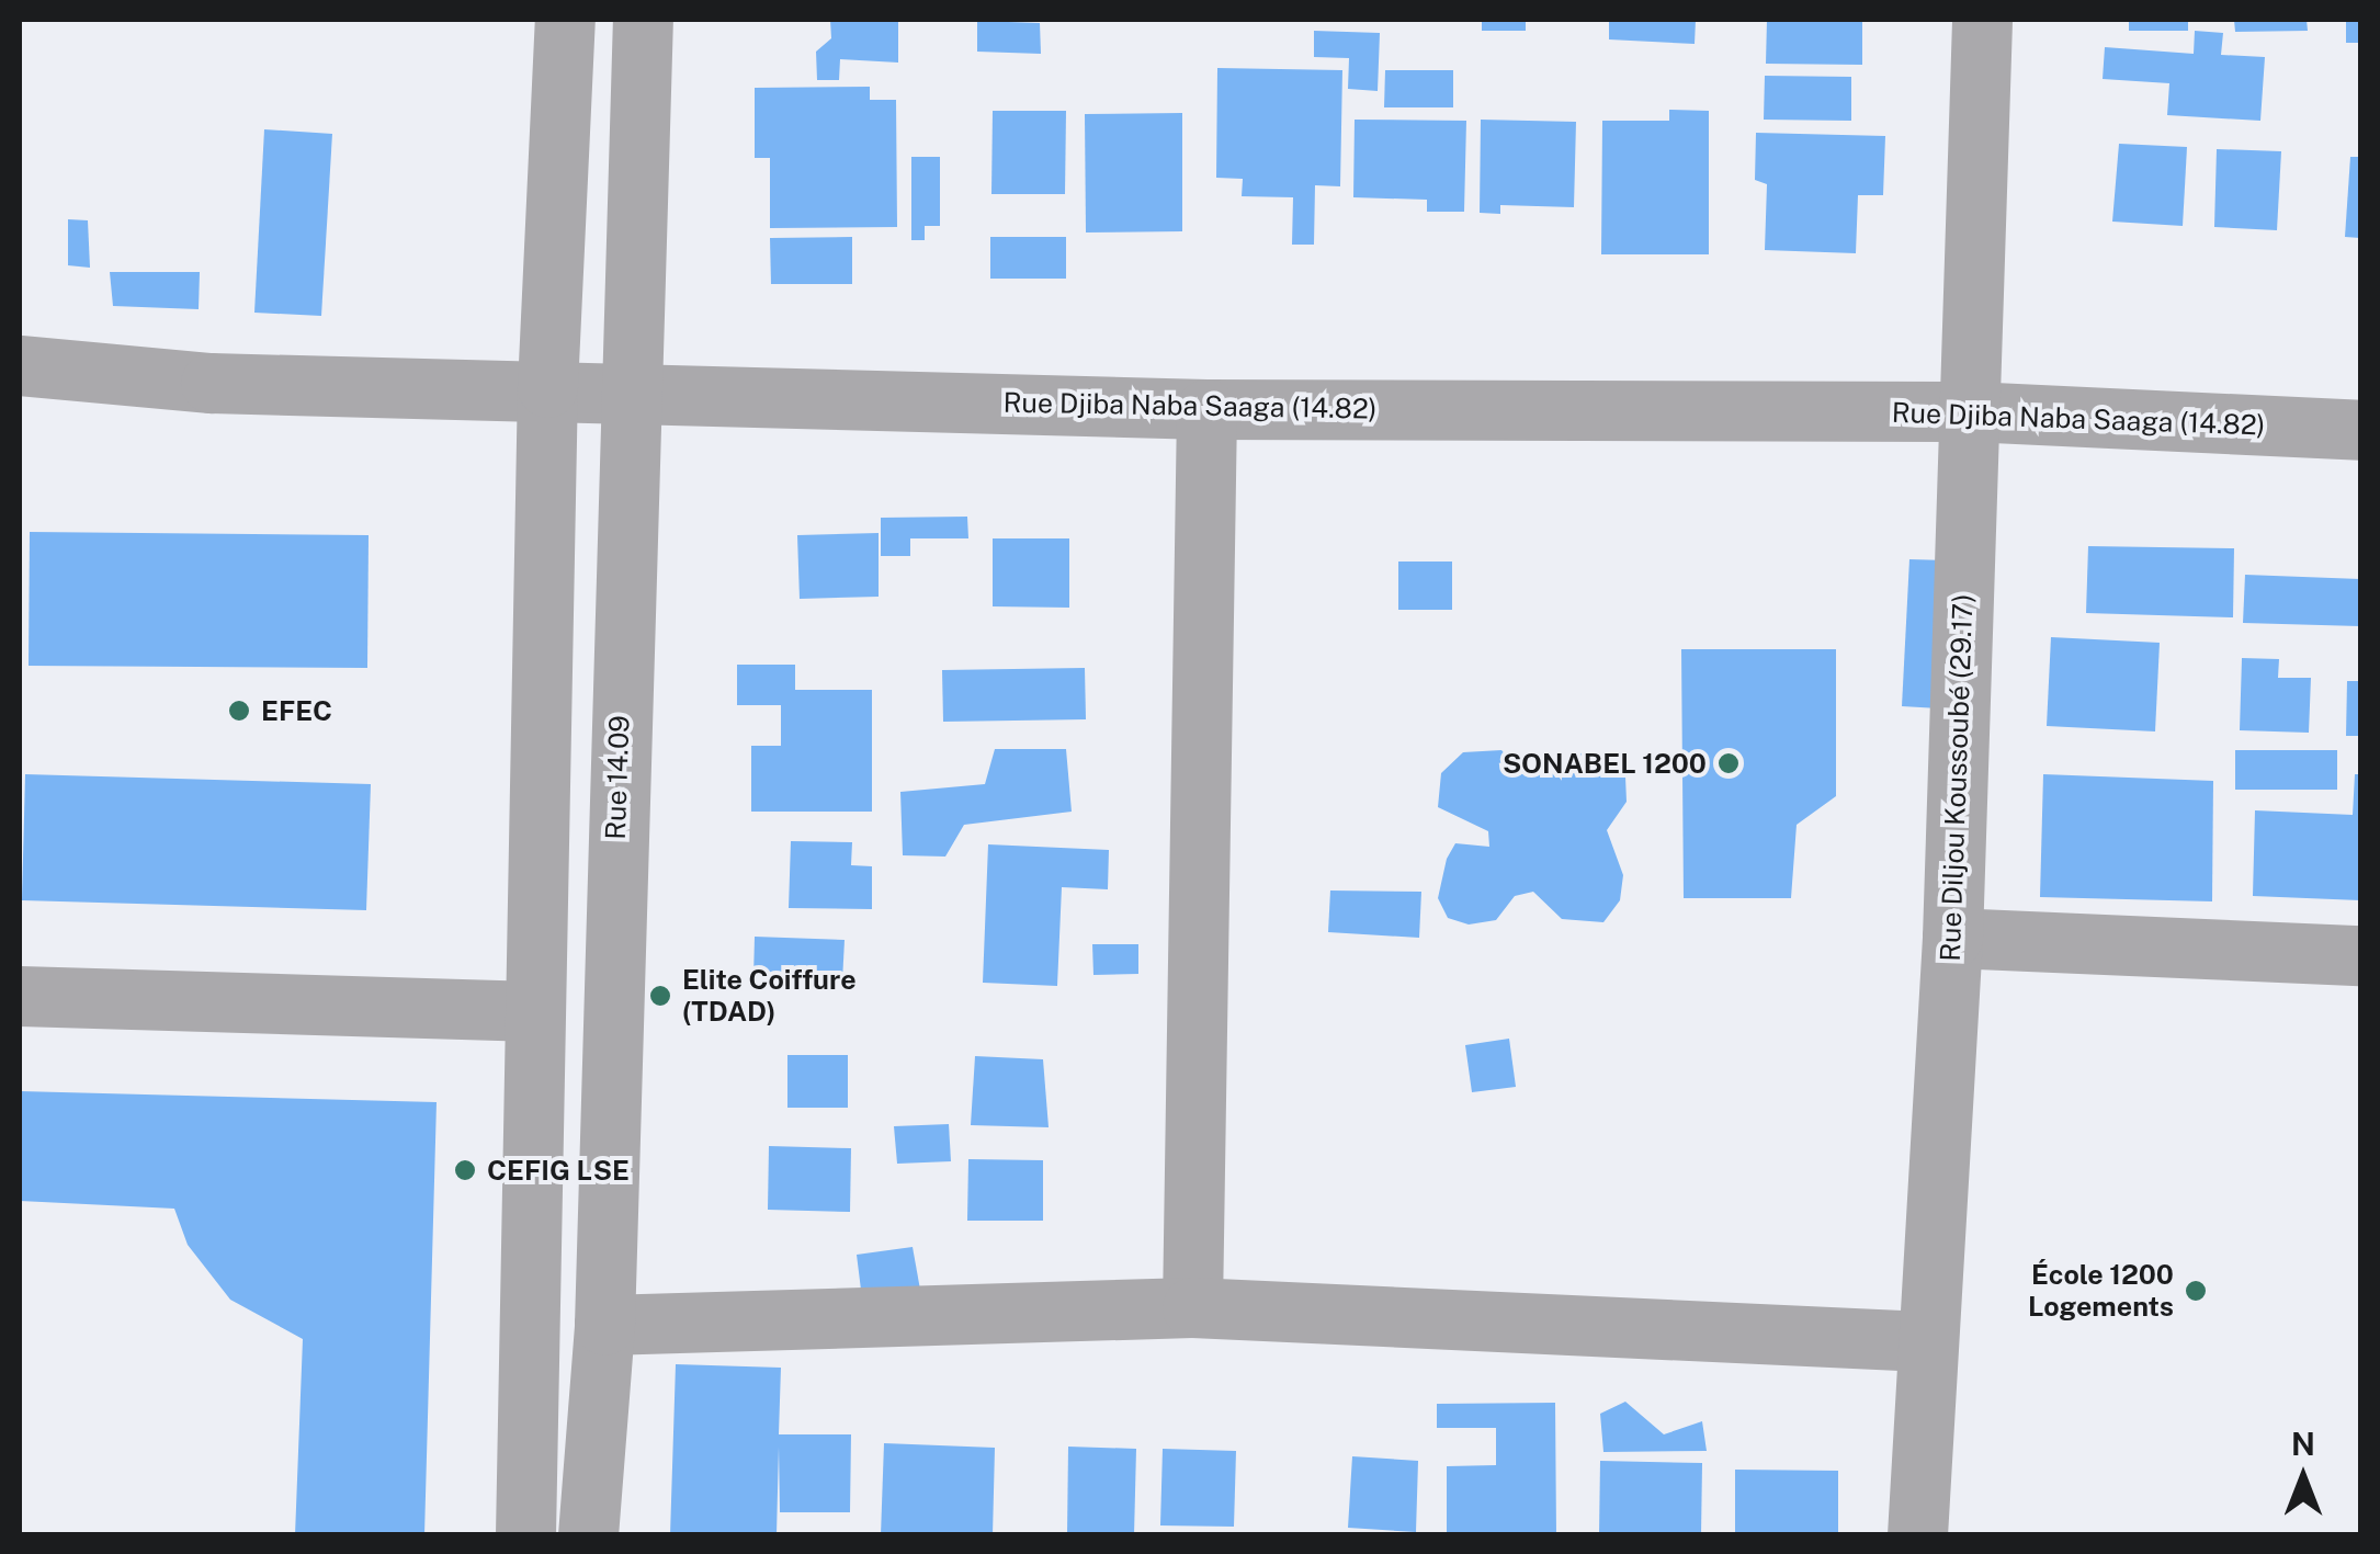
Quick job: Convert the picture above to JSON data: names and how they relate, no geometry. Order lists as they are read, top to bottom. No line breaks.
{"streets":{"street":["Rue Djiba Naba Saaga (14.82)","Rue 14.09","Rue Diljou Koussoubé (29.17)"]},"crossings":[["Rue Djiba Naba Saaga (14.82)","Rue 14.09"],["Rue Djiba Naba Saaga (14.82)","Rue Diljou Koussoubé (29.17)"]],"places":["EFEC","SONABEL 1200","Elite Coiffure (TDAD)","CEFIG LSE","École 1200 Logements"],"north":"top"}
